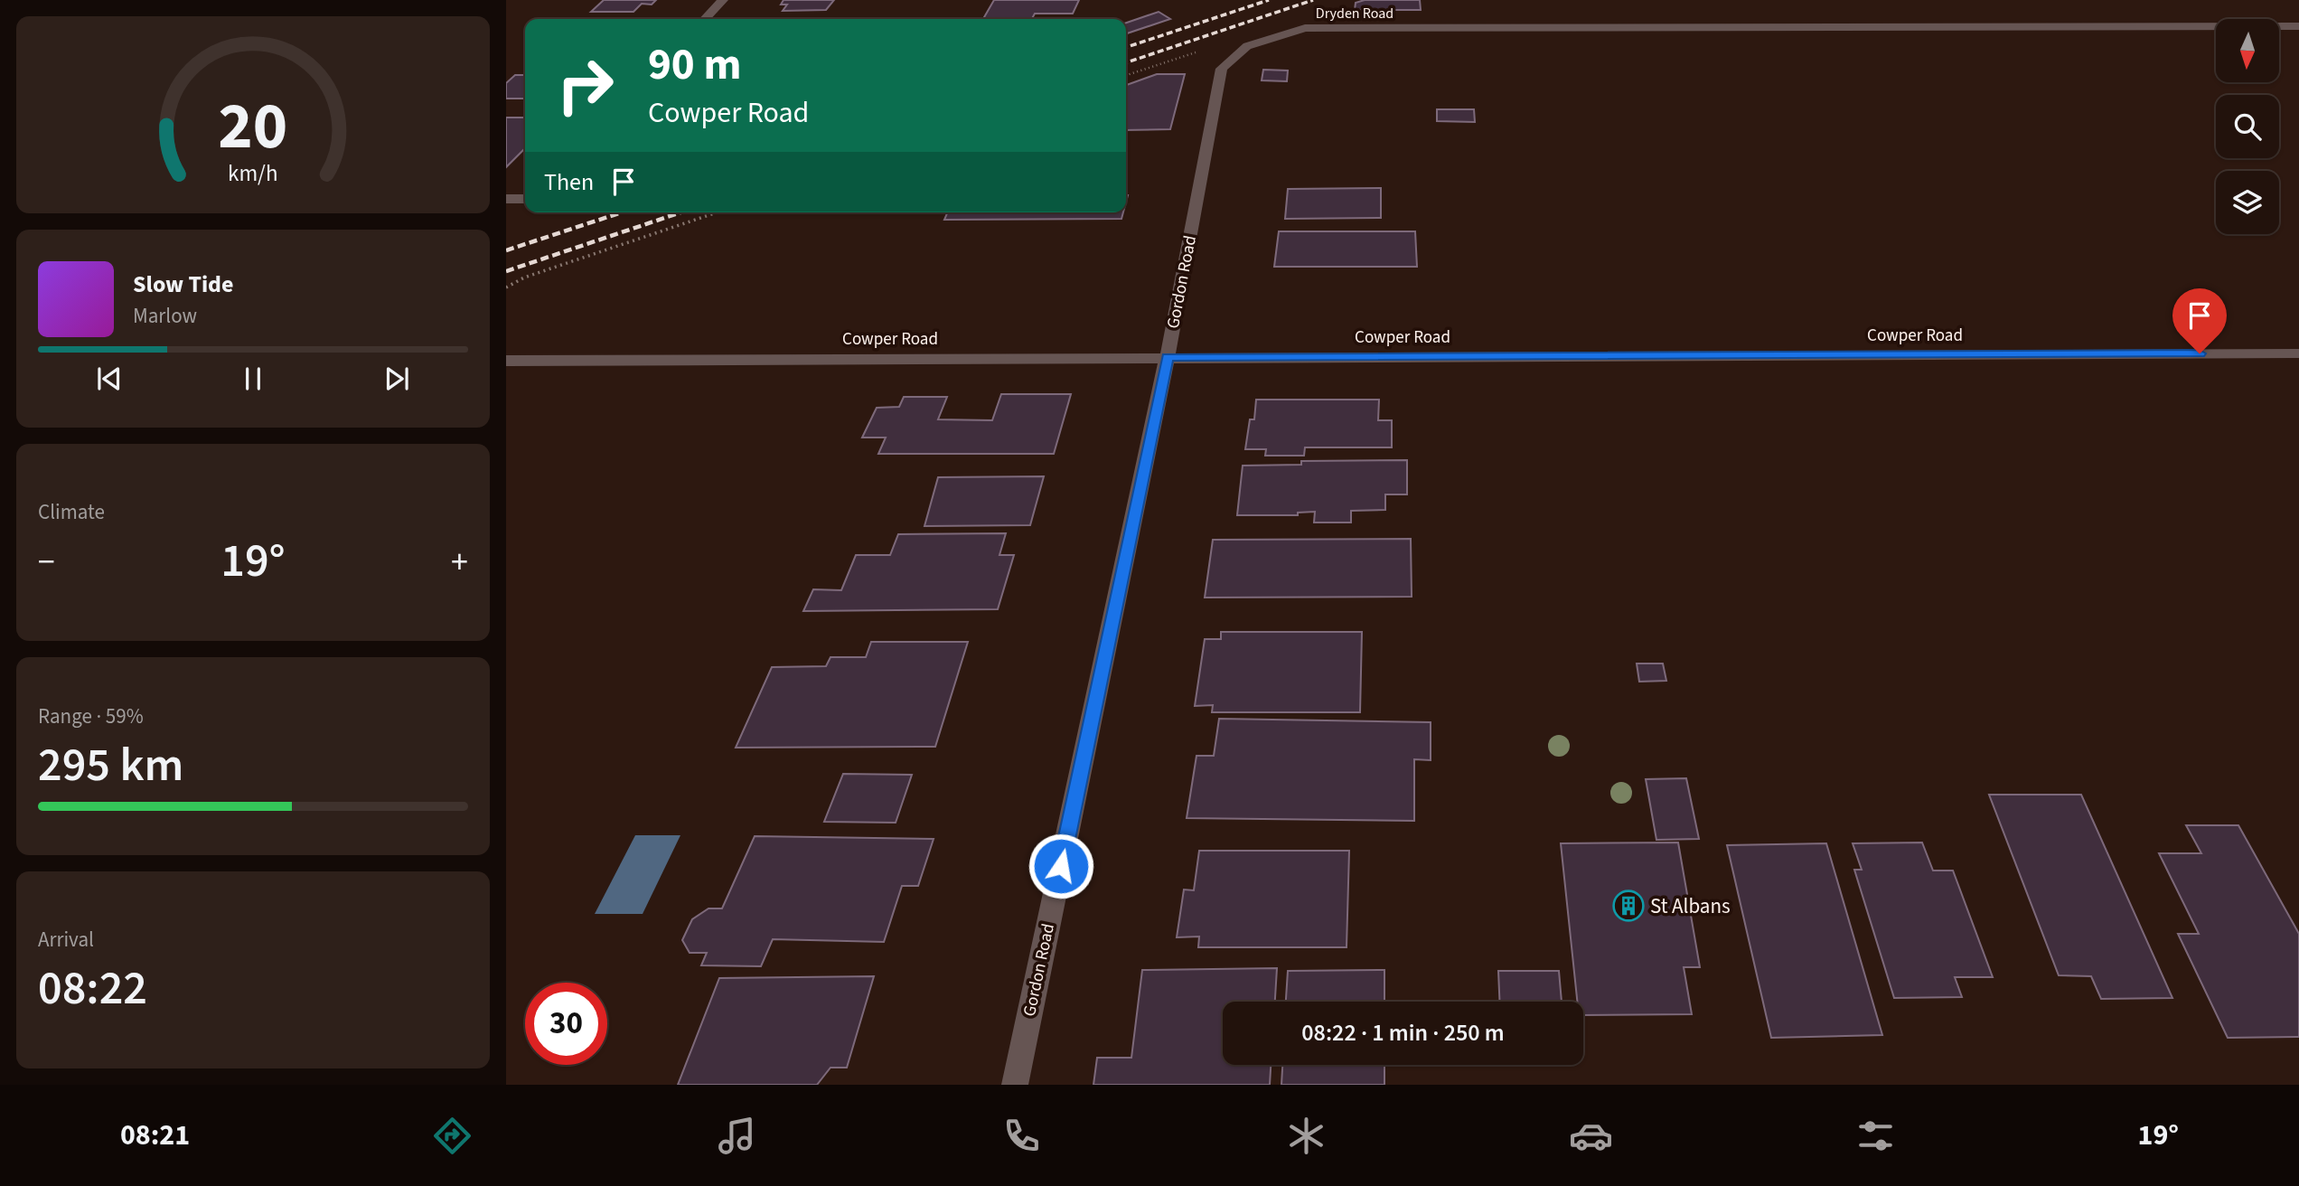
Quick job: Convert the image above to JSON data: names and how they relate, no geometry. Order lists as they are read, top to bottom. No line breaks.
{"streets":{"street":["Dryden Road","Gordon Road","Cowper Road"]},"crossings":[["Dryden Road","Gordon Road"],["Gordon Road","Cowper Road"]],"places":{"building":["St Albans"]},"north":"bottom","page":{"turn":["90 m","Cowper Road"],"then":"Then","song":["Slow Tide","Marlow"],"tile":["Climate",["Range · 59%","295 km"],["Arrival","08:22"]],"heat":["−","19°","+"],"limit":"30","trip":"08:22 · 1 min · 250 m","tabs":["08:21","19°"],"gauge":["20","km/h"]}}
